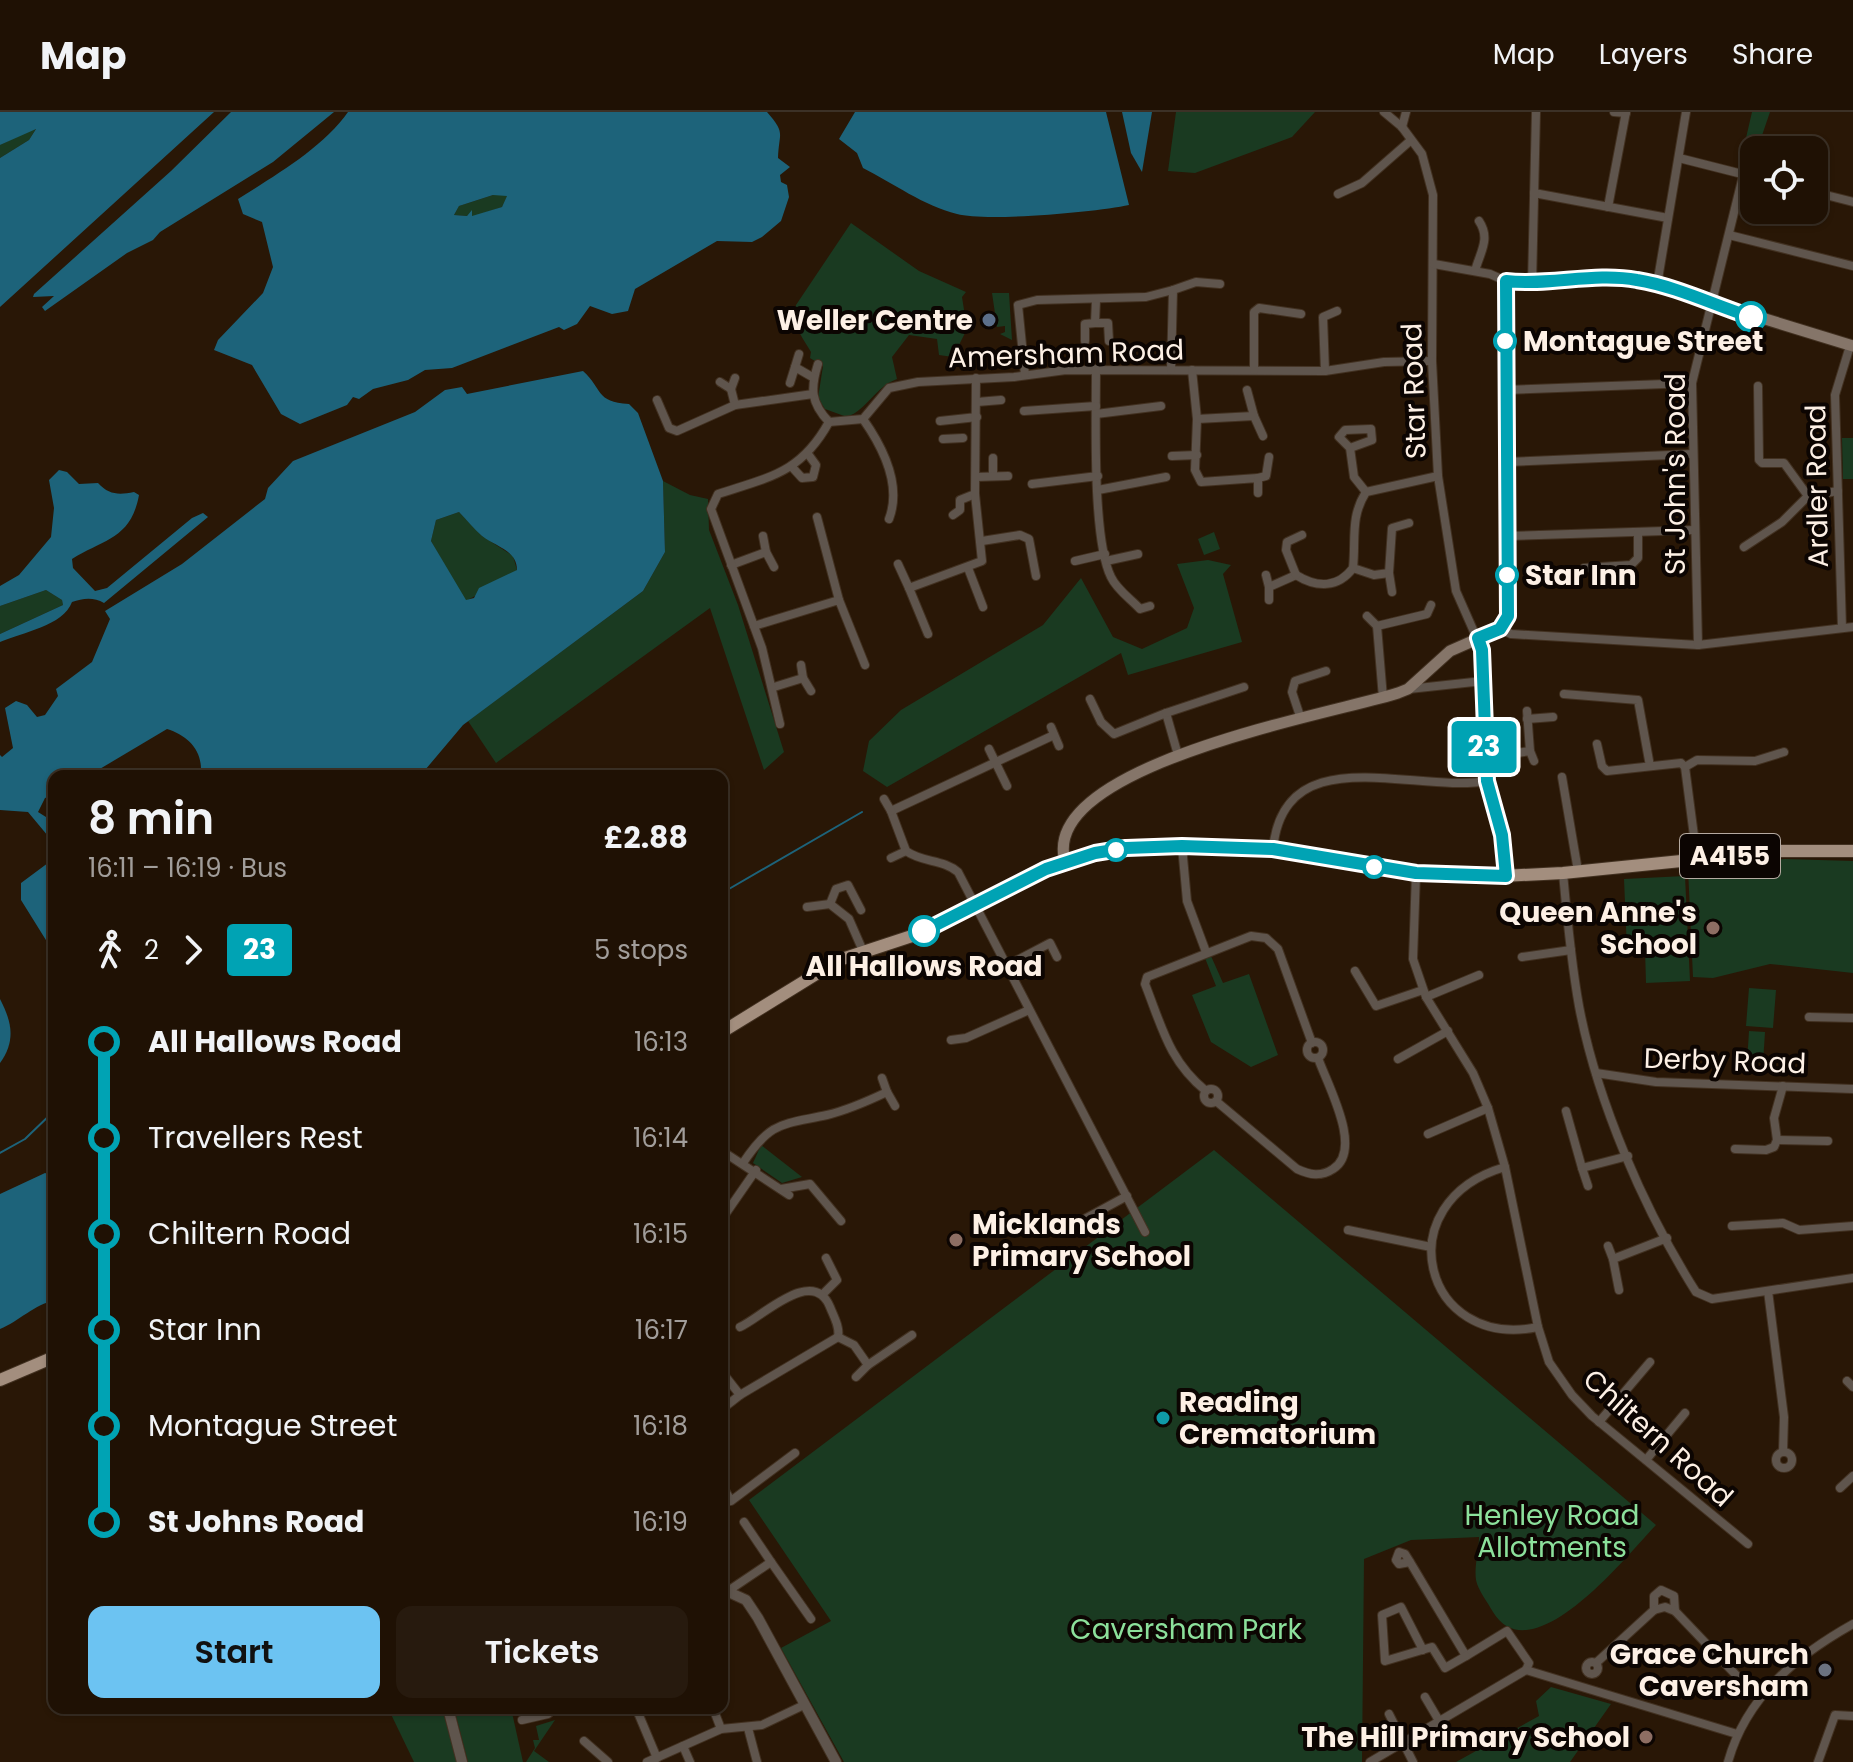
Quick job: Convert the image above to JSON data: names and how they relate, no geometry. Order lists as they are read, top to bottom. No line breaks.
{"streets":{"main road":["A4155"],"street":["Amersham Road","Star Road","St John's Road","Ardler Road","Derby Road","Chiltern Road"]},"crossings":[["Amersham Road","Star Road"],["A4155","Chiltern Road"]],"parks":["Henley Road Allotments","Caversham Park"],"places":["Weller Centre","Montague Street","Star Inn","Queen Anne's School","All Hallows Road","Micklands Primary School","Reading Crematorium","Grace Church Caversham","The Hill Primary School"],"lines":["bus line 23"],"page":{"header":"Map","nav":["Map","Layers","Share"],"on_map":"23","heading":["8 min","16:11 – 16:19 · Bus","£2.88"],"legs":["2","23","5 stops"],"list":[{"name":"All Hallows Road","value":"16:13"},{"name":"Travellers Rest","value":"16:14"},{"name":"Chiltern Road","value":"16:15"},{"name":"Star Inn","value":"16:17"},{"name":"Montague Street","value":"16:18"},{"name":"St Johns Road","value":"16:19"}],"buttons":["Start","Tickets"]}}
